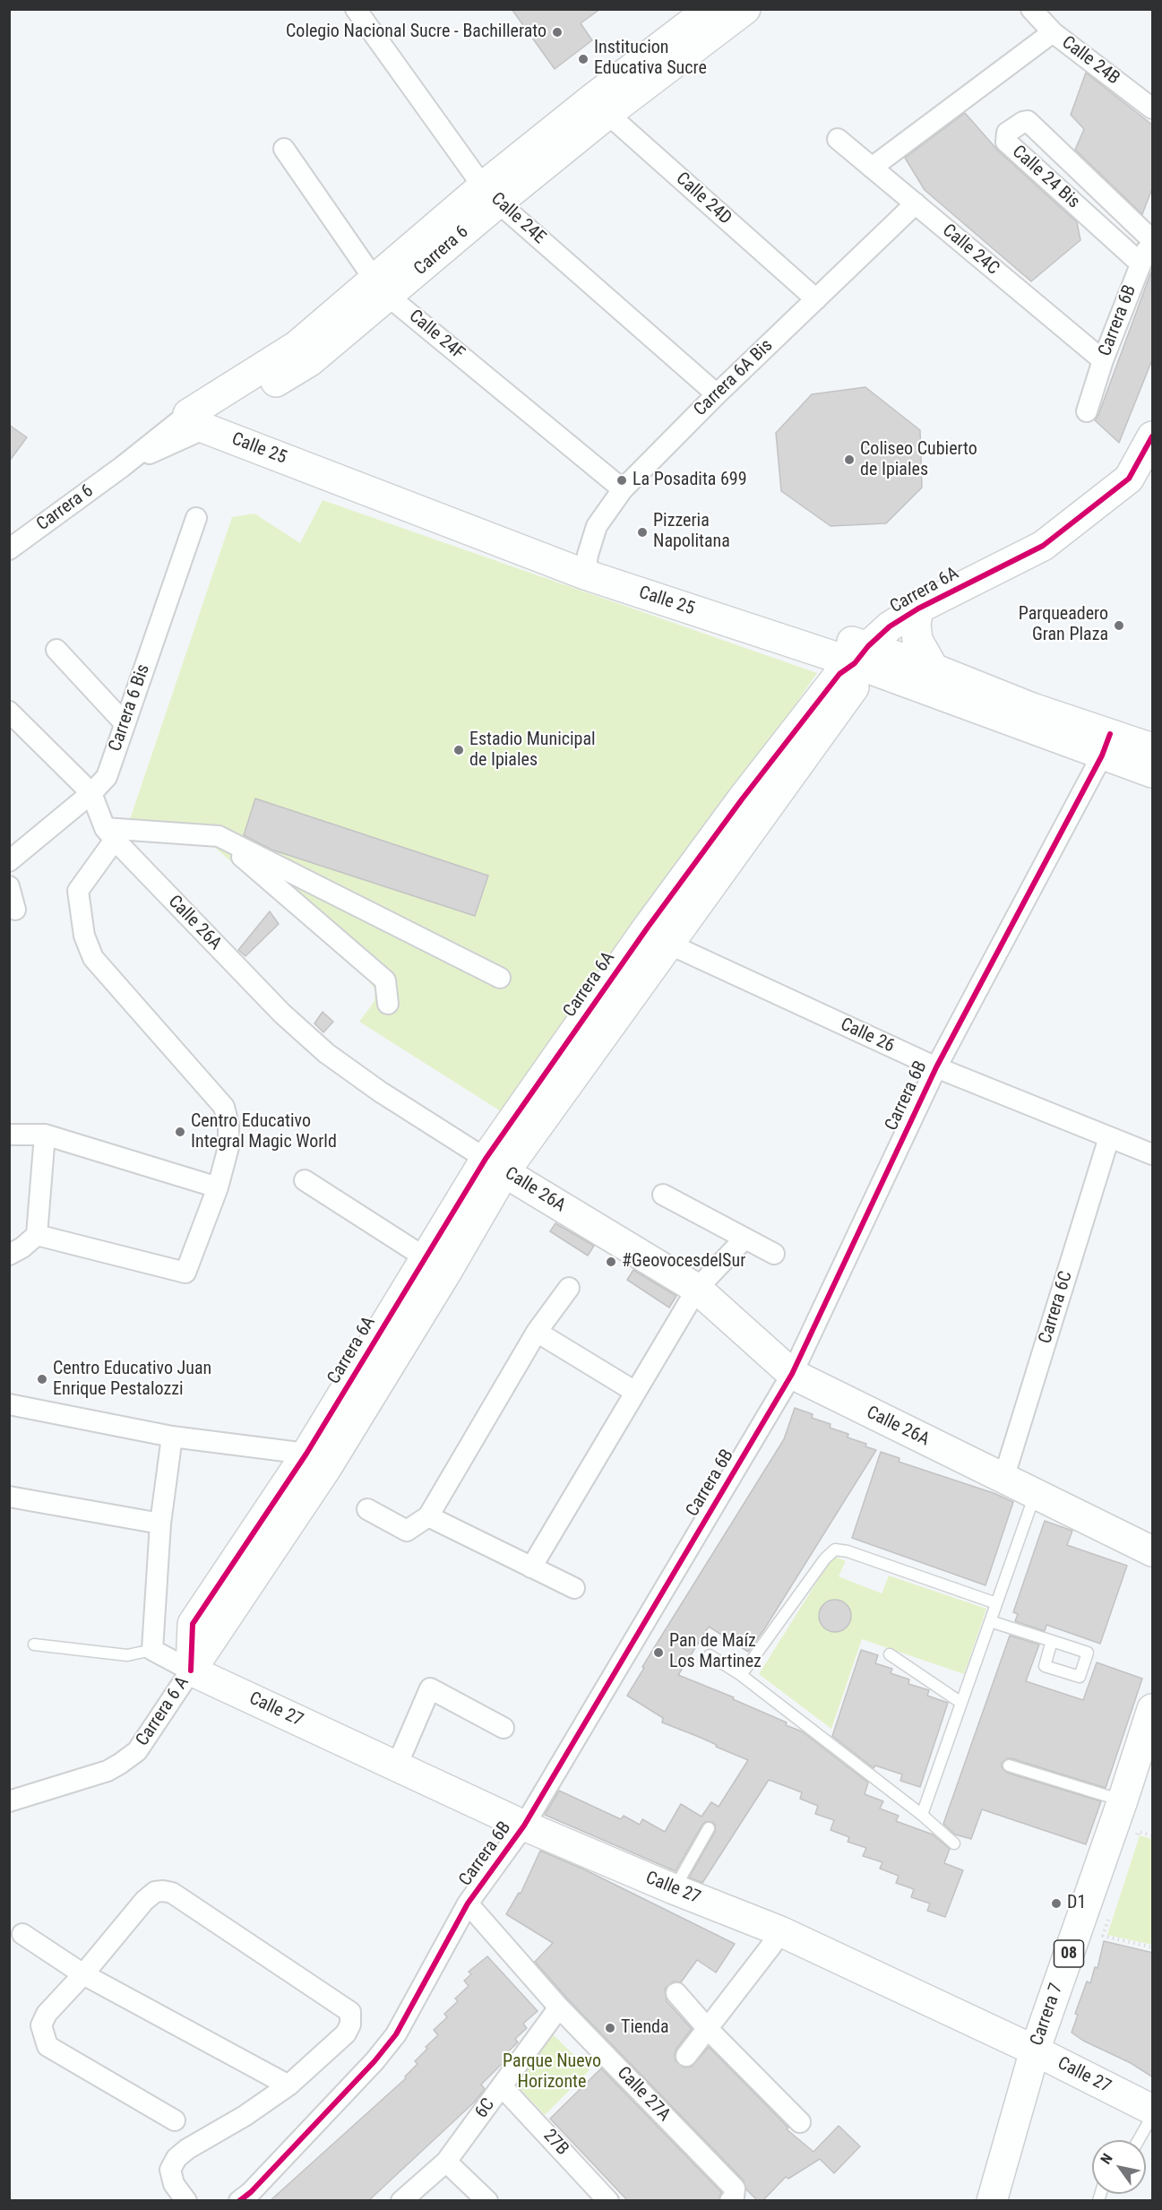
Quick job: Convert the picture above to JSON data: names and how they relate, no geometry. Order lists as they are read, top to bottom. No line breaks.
{"streets":{"street":["Calle 24B","Calle 24 Bis","Calle 24D","Calle 24E","Calle 24C","Carrera 6","Carrera 6B","Calle 24F","Carrera 6A Bis","Calle 25","Carrera 6A","Carrera 6 Bis","Calle 26A","Calle 26","Carrera 6C","Calle 27","Carrera 6 A","08","Carrera 7","Calle 27A","6C","27B"]},"crossings":[["Calle 24 Bis","Carrera 6B"],["Calle 24D","Carrera 6"],["Calle 24D","Carrera 6A Bis"],["Calle 24E","Carrera 6"],["Calle 24E","Carrera 6A Bis"],["Calle 24C","Carrera 6B"],["Calle 24C","Carrera 6A Bis"],["Carrera 6","Calle 24F"],["Carrera 6","Calle 25"],["Carrera 6B","Calle 25"],["Carrera 6B","Calle 26A"],["Carrera 6B","Calle 26"],["Carrera 6B","Calle 27"],["Carrera 6B","Calle 27A"],["Calle 24F","Carrera 6A Bis"],["Carrera 6A Bis","Calle 25"],["Calle 25","Carrera 6A"],["Carrera 6 Bis","Calle 26A"],["Calle 26A","Carrera 6C"],["Calle 26","Carrera 6C"],["Calle 27","Carrera 6 A"],["Calle 27","Carrera 7"],["Calle 27A","6C"],["6C","27B"]],"parks":["Parque Nuevo Horizonte"],"places":["Colegio Nacional Sucre - Bachillerato","Institucion Educativa Sucre","Coliseo Cubierto de Ipiales","La Posadita 699","Pizzeria Napolitana","Parqueadero Gran Plaza","Estadio Municipal de Ipiales","Centro Educativo Integral Magic World","#GeovocesdelSur","Centro Educativo Juan Enrique Pestalozzi","Pan de Maíz Los Martinez","D1","Tienda"],"north":"top left"}
